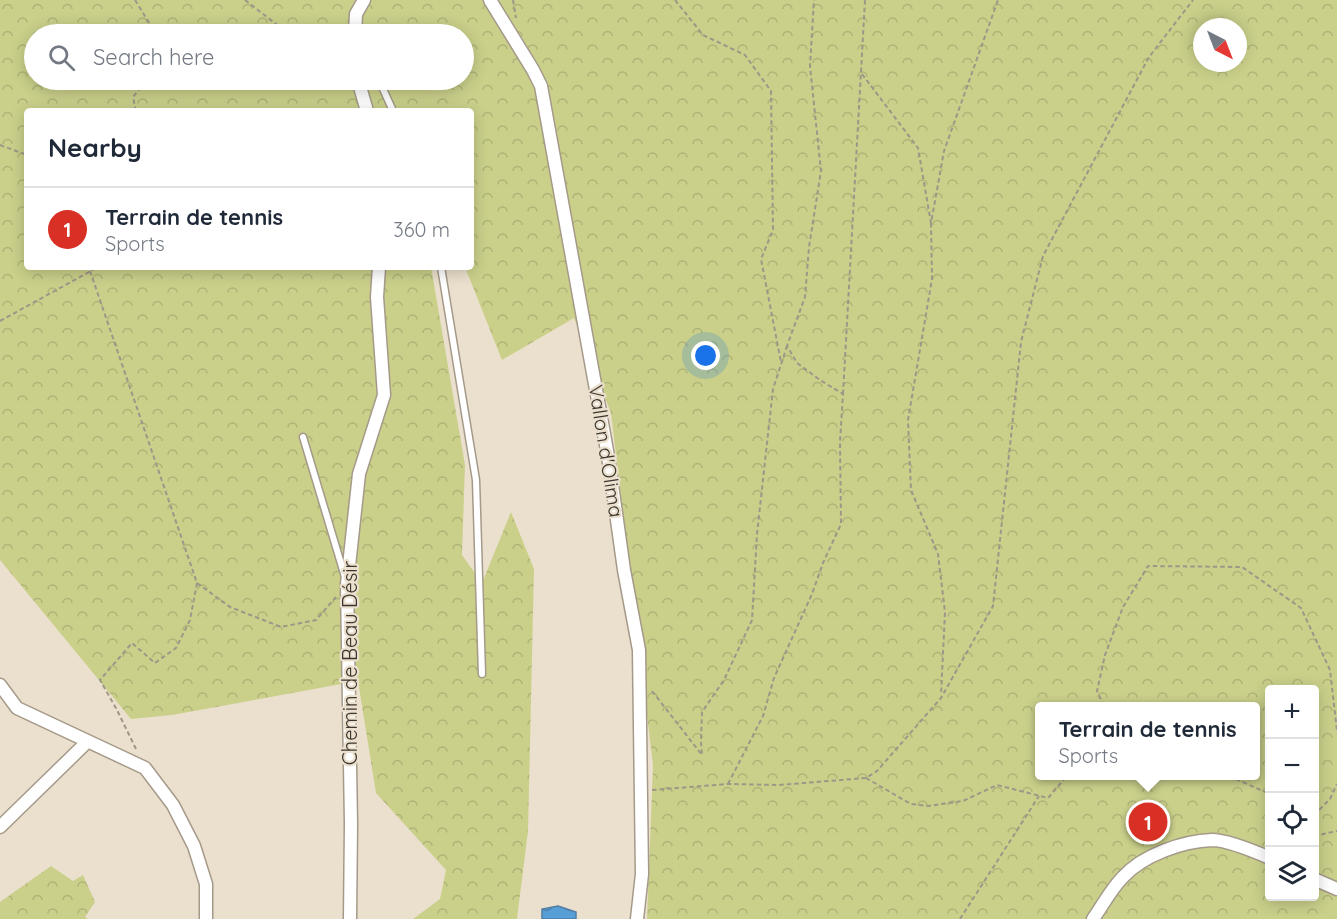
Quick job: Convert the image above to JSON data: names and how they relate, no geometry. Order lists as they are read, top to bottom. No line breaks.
{"streets":{"street":["Vallon d'Olima","Chemin de Beau Désir"]},"north":"bottom right","page":{"search":"Search here","heading":"Nearby","list":[{"mark":"1","name":"Terrain de tennis","note":"Sports","value":"360 m"}],"map_buttons":["+","−"],"popup":["Terrain de tennis","Sports"],"pins":"1"}}
